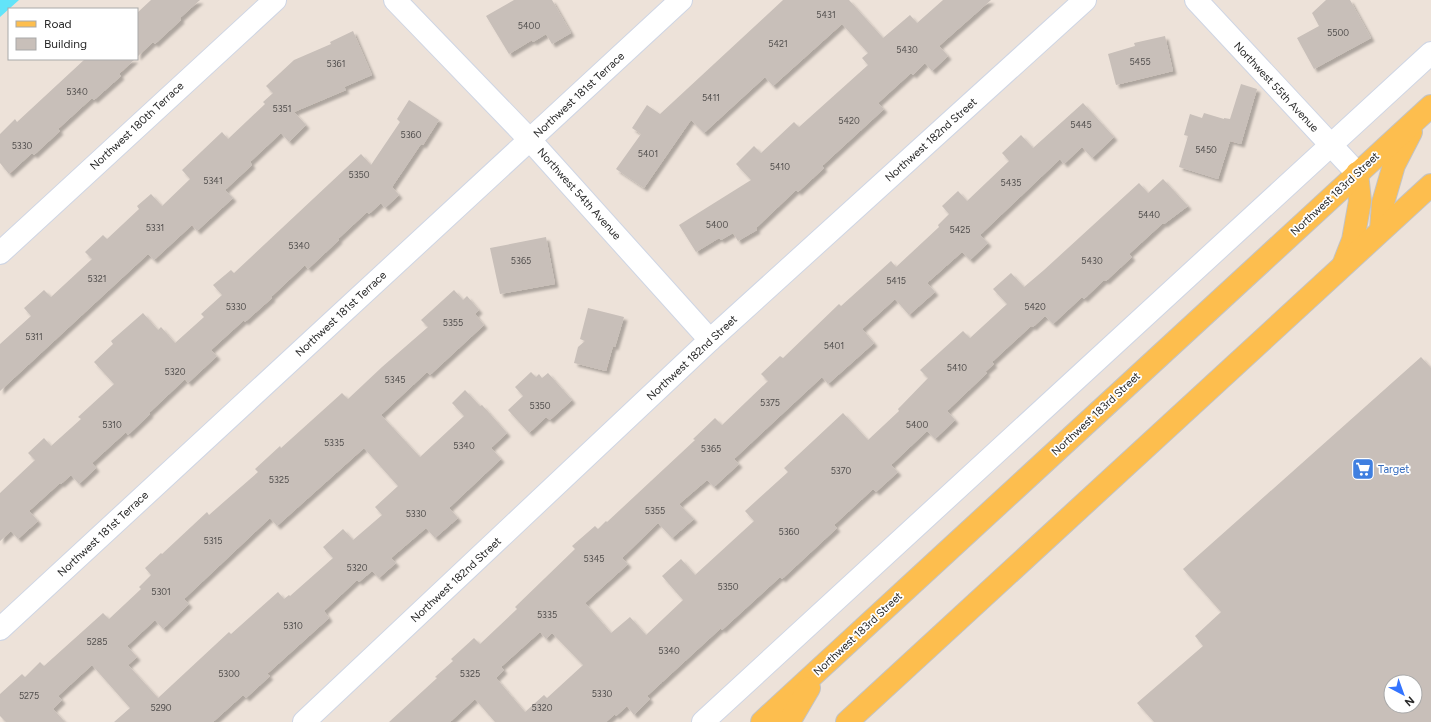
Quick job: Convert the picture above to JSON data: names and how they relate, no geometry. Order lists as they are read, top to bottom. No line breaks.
{"streets":{"main road":["Northwest 183rd Street"],"street":["Northwest 55th Avenue","Northwest 181st Terrace","Northwest 180th Terrace","Northwest 182nd Street","Northwest 54th Avenue"]},"crossings":[["Northwest 55th Avenue","Northwest 183rd Street"],["Northwest 181st Terrace","Northwest 54th Avenue"],["Northwest 182nd Street","Northwest 54th Avenue"]],"places":{"supermarket":["Target"]},"house_numbers":["5431","5400","5500","5421","5430","5455","5361","5340","5411","5351","5420","5445","5360","5330","5450","5401","5410","5350","5341","5435","5440","5400","5331","5425","5340","5365","5430","5321","5415","5330","5420","5355","5311","5401","5410","5320","5345","5375","5350","5310","5400","5335","5340","5365","5370","5325","5355","5330","5360","5315","5345","5320","5350","5301","5335","5310","5285","5340","5300","5325","5330","5275","5290","5320"],"legend":["Road","Building"],"north":"bottom right"}
